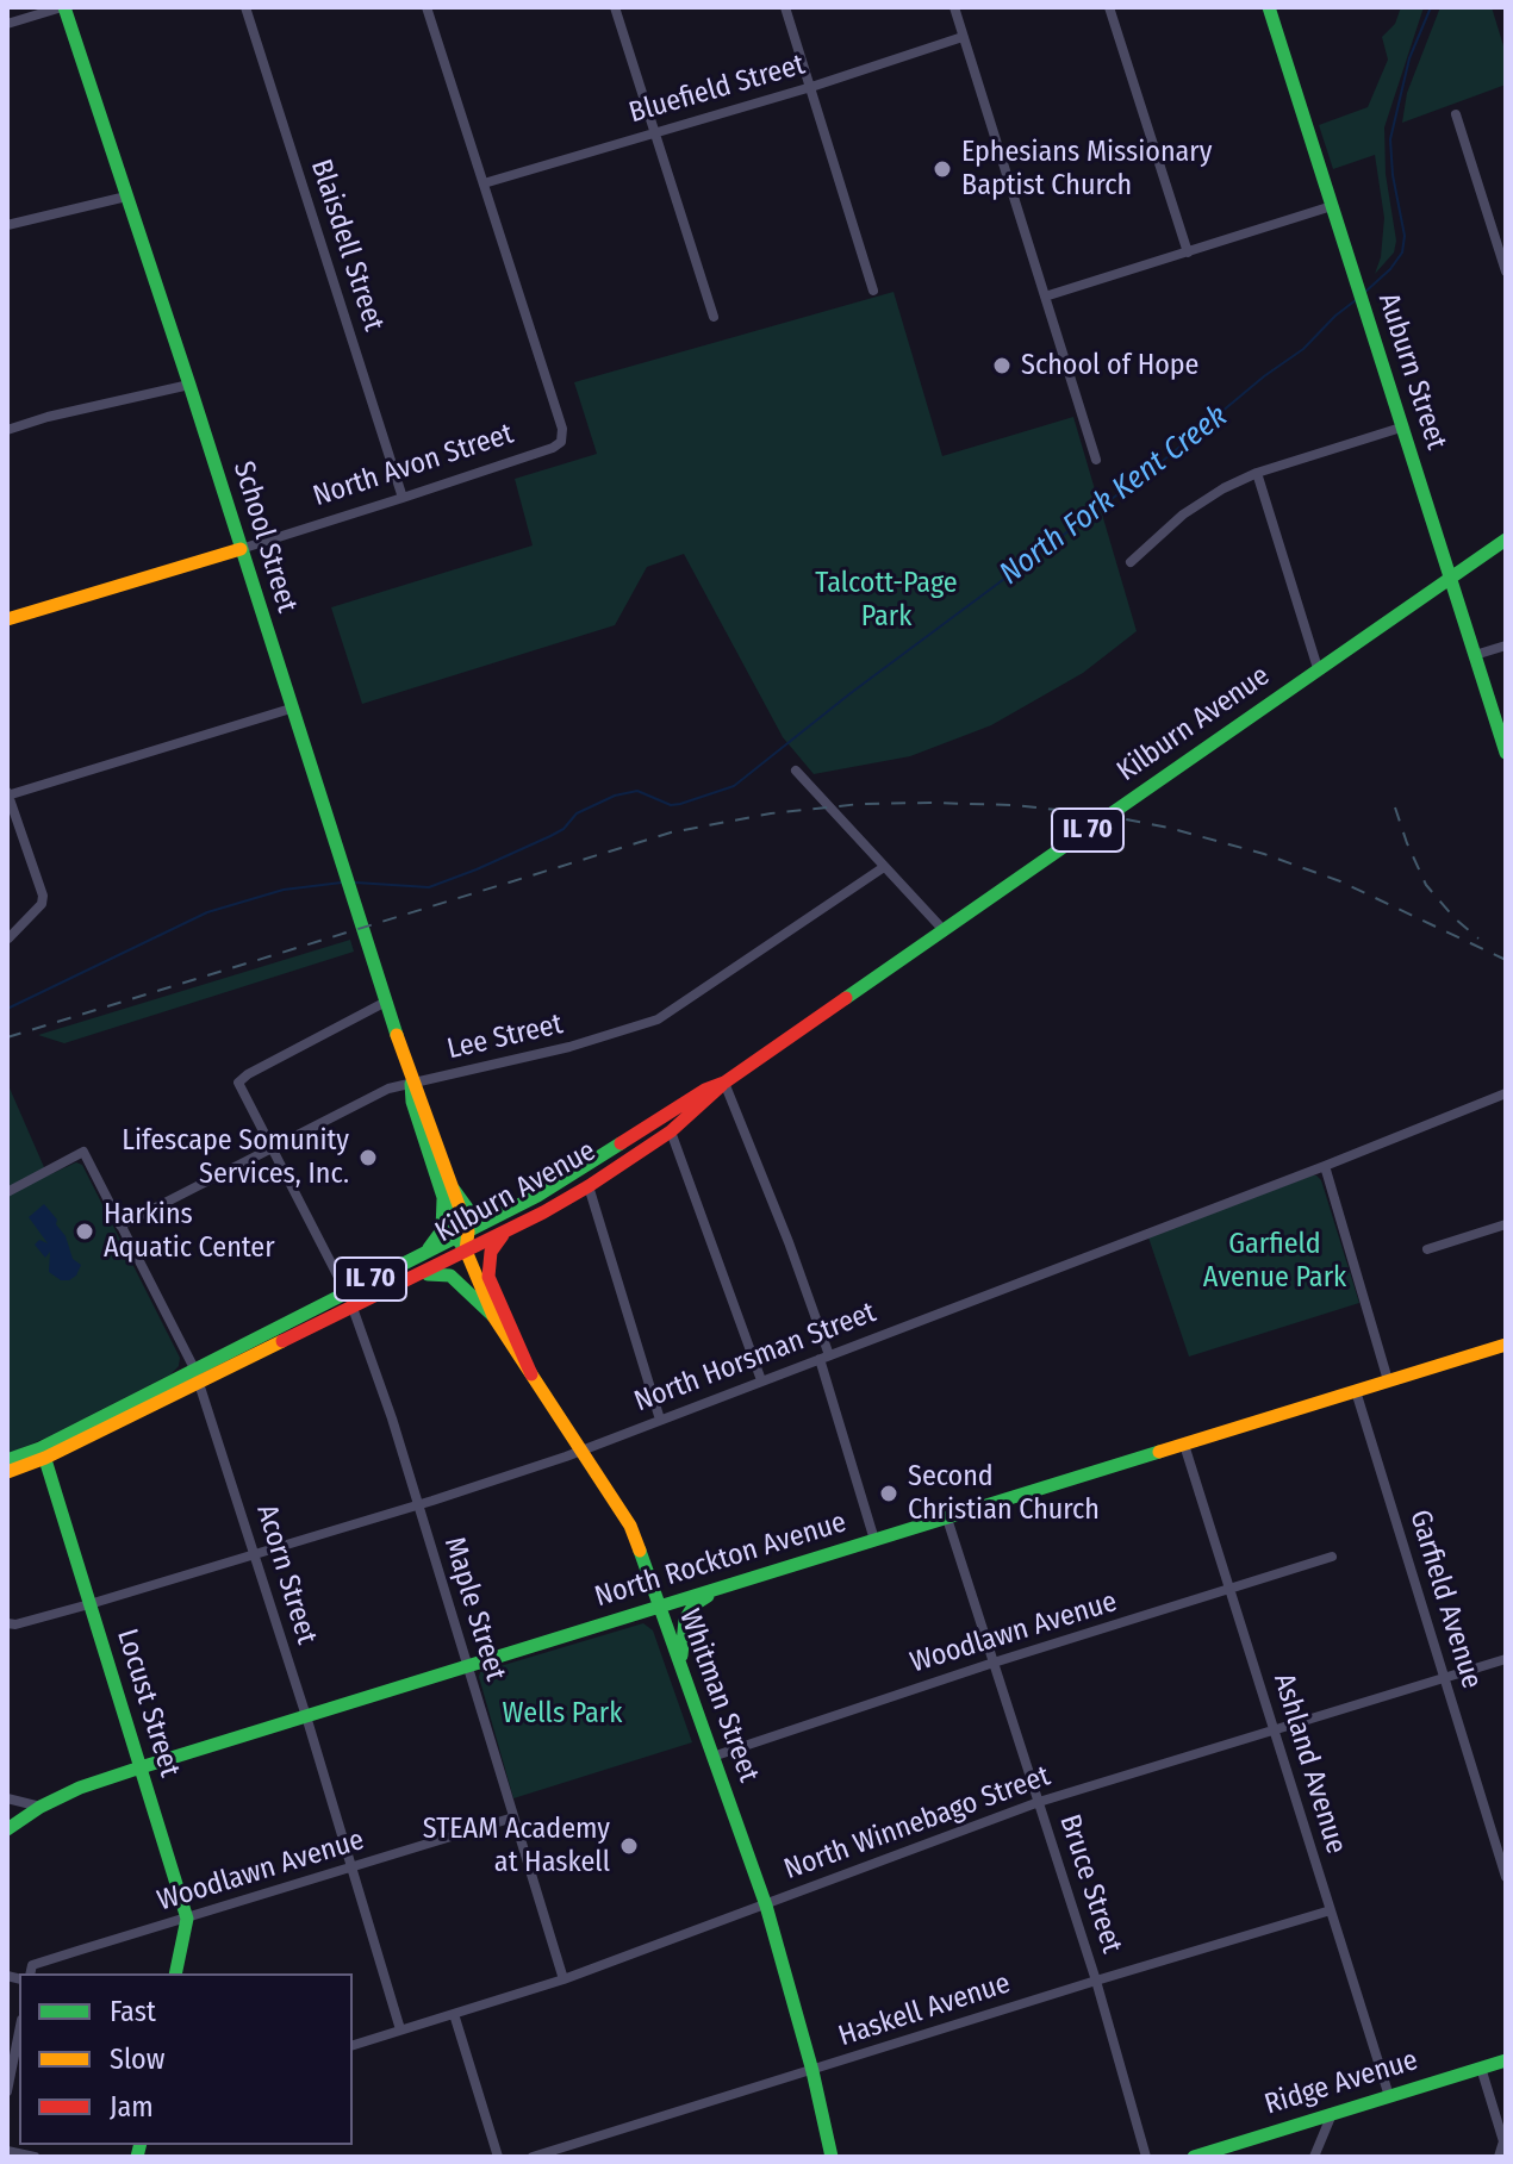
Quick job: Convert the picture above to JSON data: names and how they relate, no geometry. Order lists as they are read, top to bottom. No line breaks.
{"streets":{"main road":["Auburn Street","North Avon Street","School Street","Kilburn Avenue","IL 70","North Rockton Avenue","Whitman Street","Locust Street","Ridge Avenue"],"street":["Bluefield Street","Blaisdell Street","Lee Street","North Horsman Street","Acorn Street","Garfield Avenue","Maple Street","Woodlawn Avenue","Ashland Avenue","North Winnebago Street","Bruce Street","Haskell Avenue"]},"crossings":[["Bluefield Street","North Avon Street"],["Blaisdell Street","North Avon Street"],["Auburn Street","Kilburn Avenue"],["North Avon Street","School Street"],["School Street","Kilburn Avenue"],["School Street","Lee Street"],["School Street","Whitman Street"],["Kilburn Avenue","Acorn Street"],["Kilburn Avenue","Maple Street"],["Kilburn Avenue","Whitman Street"],["Kilburn Avenue","Locust Street"],["Lee Street","Acorn Street"],["North Horsman Street","Acorn Street"],["North Horsman Street","Maple Street"],["North Horsman Street","Whitman Street"],["North Horsman Street","Locust Street"],["North Rockton Avenue","Acorn Street"],["North Rockton Avenue","Garfield Avenue"],["North Rockton Avenue","Maple Street"],["North Rockton Avenue","Whitman Street"],["North Rockton Avenue","Locust Street"],["North Rockton Avenue","Ashland Avenue"],["North Rockton Avenue","Bruce Street"],["Acorn Street","Woodlawn Avenue"],["Acorn Street","North Winnebago Street"],["Garfield Avenue","North Winnebago Street"],["Maple Street","Woodlawn Avenue"],["Maple Street","North Winnebago Street"],["Woodlawn Avenue","Whitman Street"],["Woodlawn Avenue","Locust Street"],["Woodlawn Avenue","Ashland Avenue"],["Woodlawn Avenue","Bruce Street"],["Whitman Street","North Winnebago Street"],["Whitman Street","Haskell Avenue"],["Ashland Avenue","North Winnebago Street"],["Ashland Avenue","Haskell Avenue"],["Ashland Avenue","Ridge Avenue"],["North Winnebago Street","Bruce Street"],["Bruce Street","Haskell Avenue"]],"water":["North Fork Kent Creek"],"parks":["Talcott-Page Park","Garfield Avenue Park","Wells Park"],"places":["Ephesians Missionary Baptist Church","School of Hope","Lifescape Somunity Services, Inc.","Harkins Aquatic Center","Second Christian Church","STEAM Academy at Haskell"],"legend":["Fast","Slow","Jam"]}
